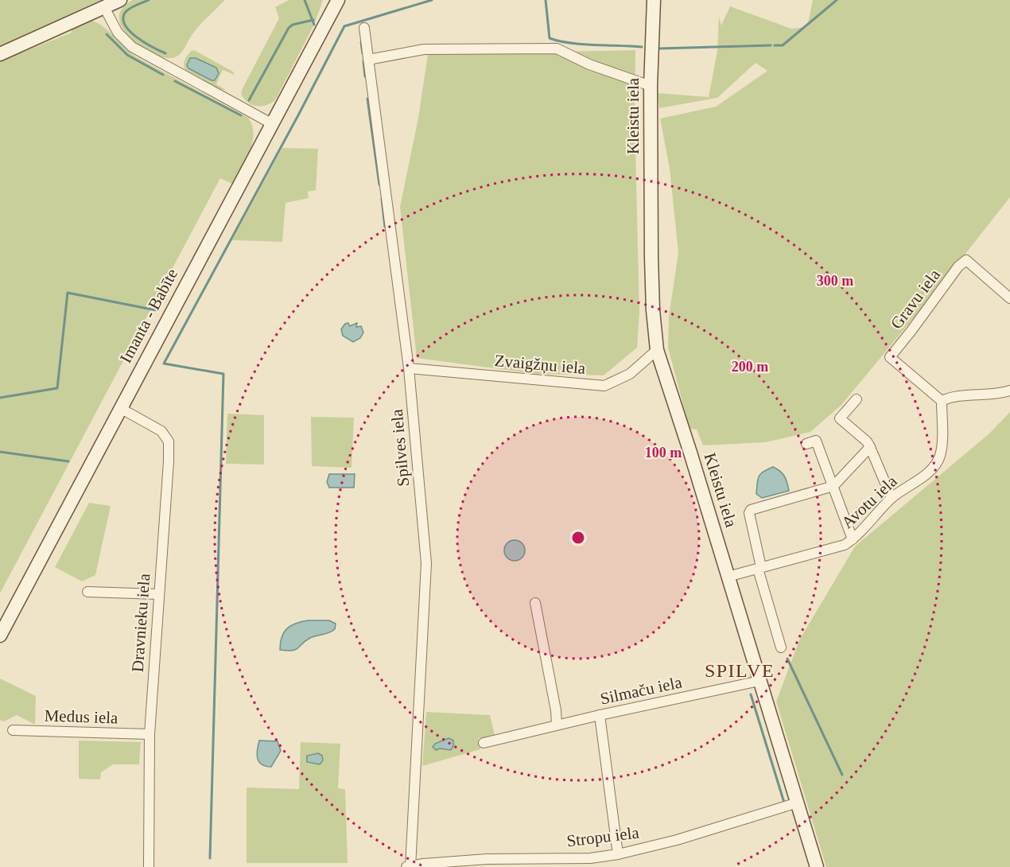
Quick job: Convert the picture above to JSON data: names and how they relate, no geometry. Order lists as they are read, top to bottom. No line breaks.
{"streets":{"street":["Kleistu iela","Gravu iela","Imanta - Babīte","Zvaigžņu iela","Spilves iela","Avotu iela","Dravnieku iela","Silmaču iela","Medus iela","Stropu iela"]},"crossings":[["Kleistu iela","Zvaigžņu iela"],["Kleistu iela","Avotu iela"],["Kleistu iela","Silmaču iela"],["Kleistu iela","Stropu iela"],["Gravu iela","Avotu iela"],["Imanta - Babīte","Dravnieku iela"],["Zvaigžņu iela","Spilves iela"],["Spilves iela","Stropu iela"],["Dravnieku iela","Medus iela"]],"districts":["SPILVE"],"rings":["300 m","200 m","100 m"]}
